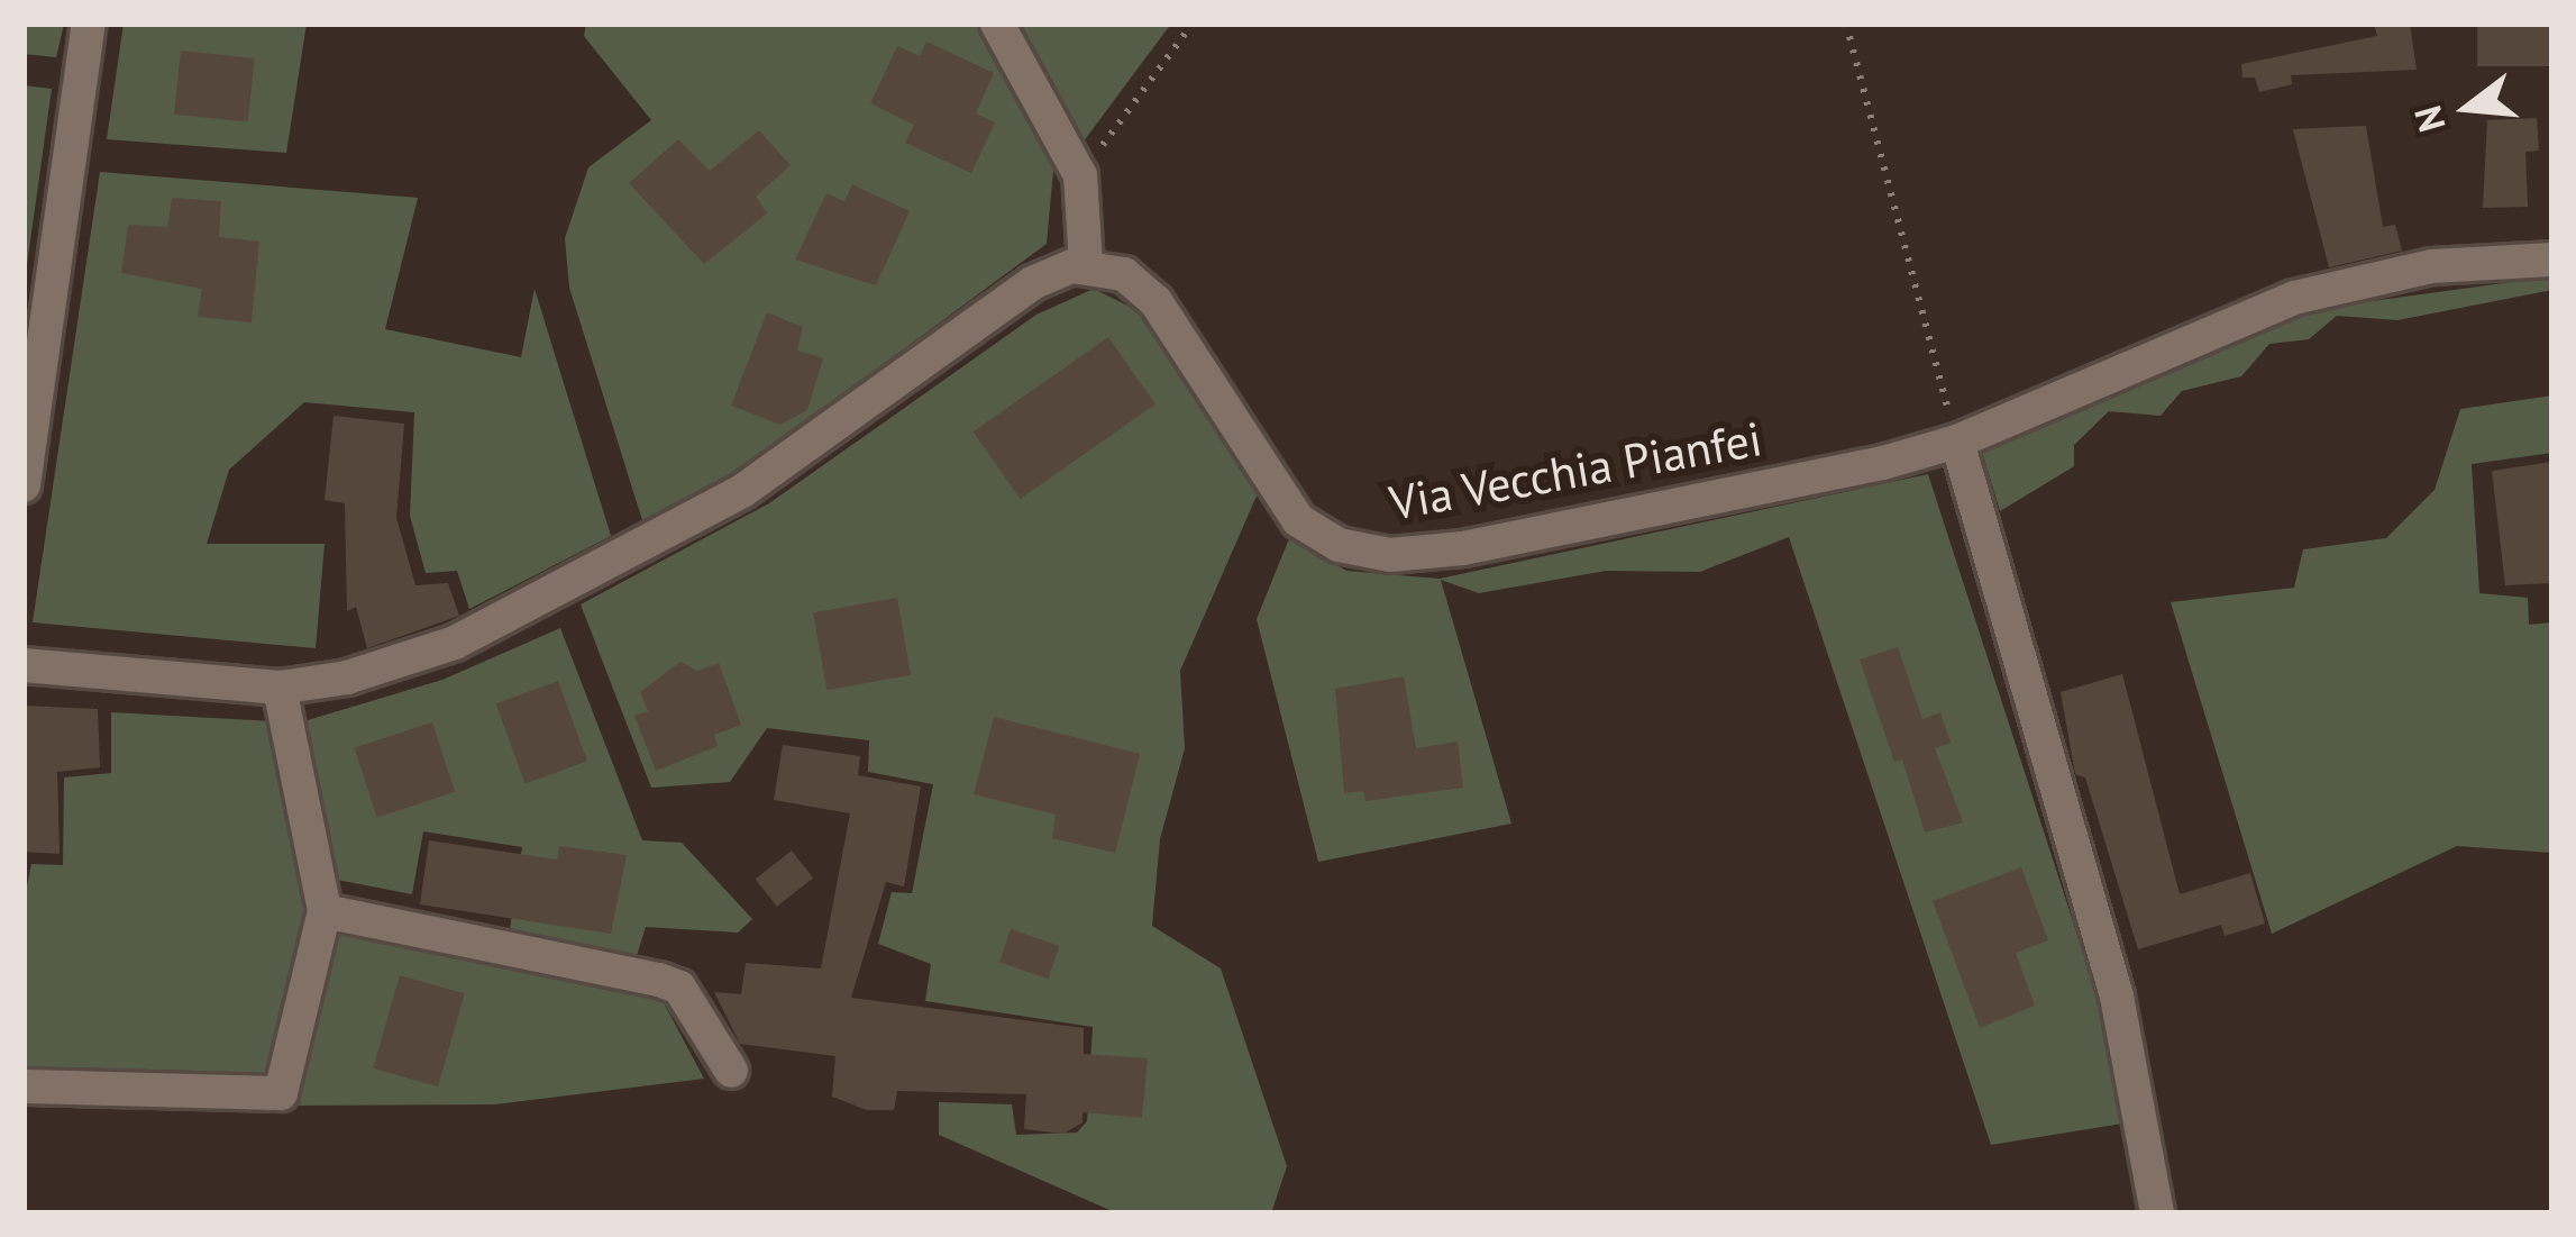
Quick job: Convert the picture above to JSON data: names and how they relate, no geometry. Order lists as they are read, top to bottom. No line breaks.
{"streets":{"street":["Via Vecchia Pianfei"]},"north":"left"}
